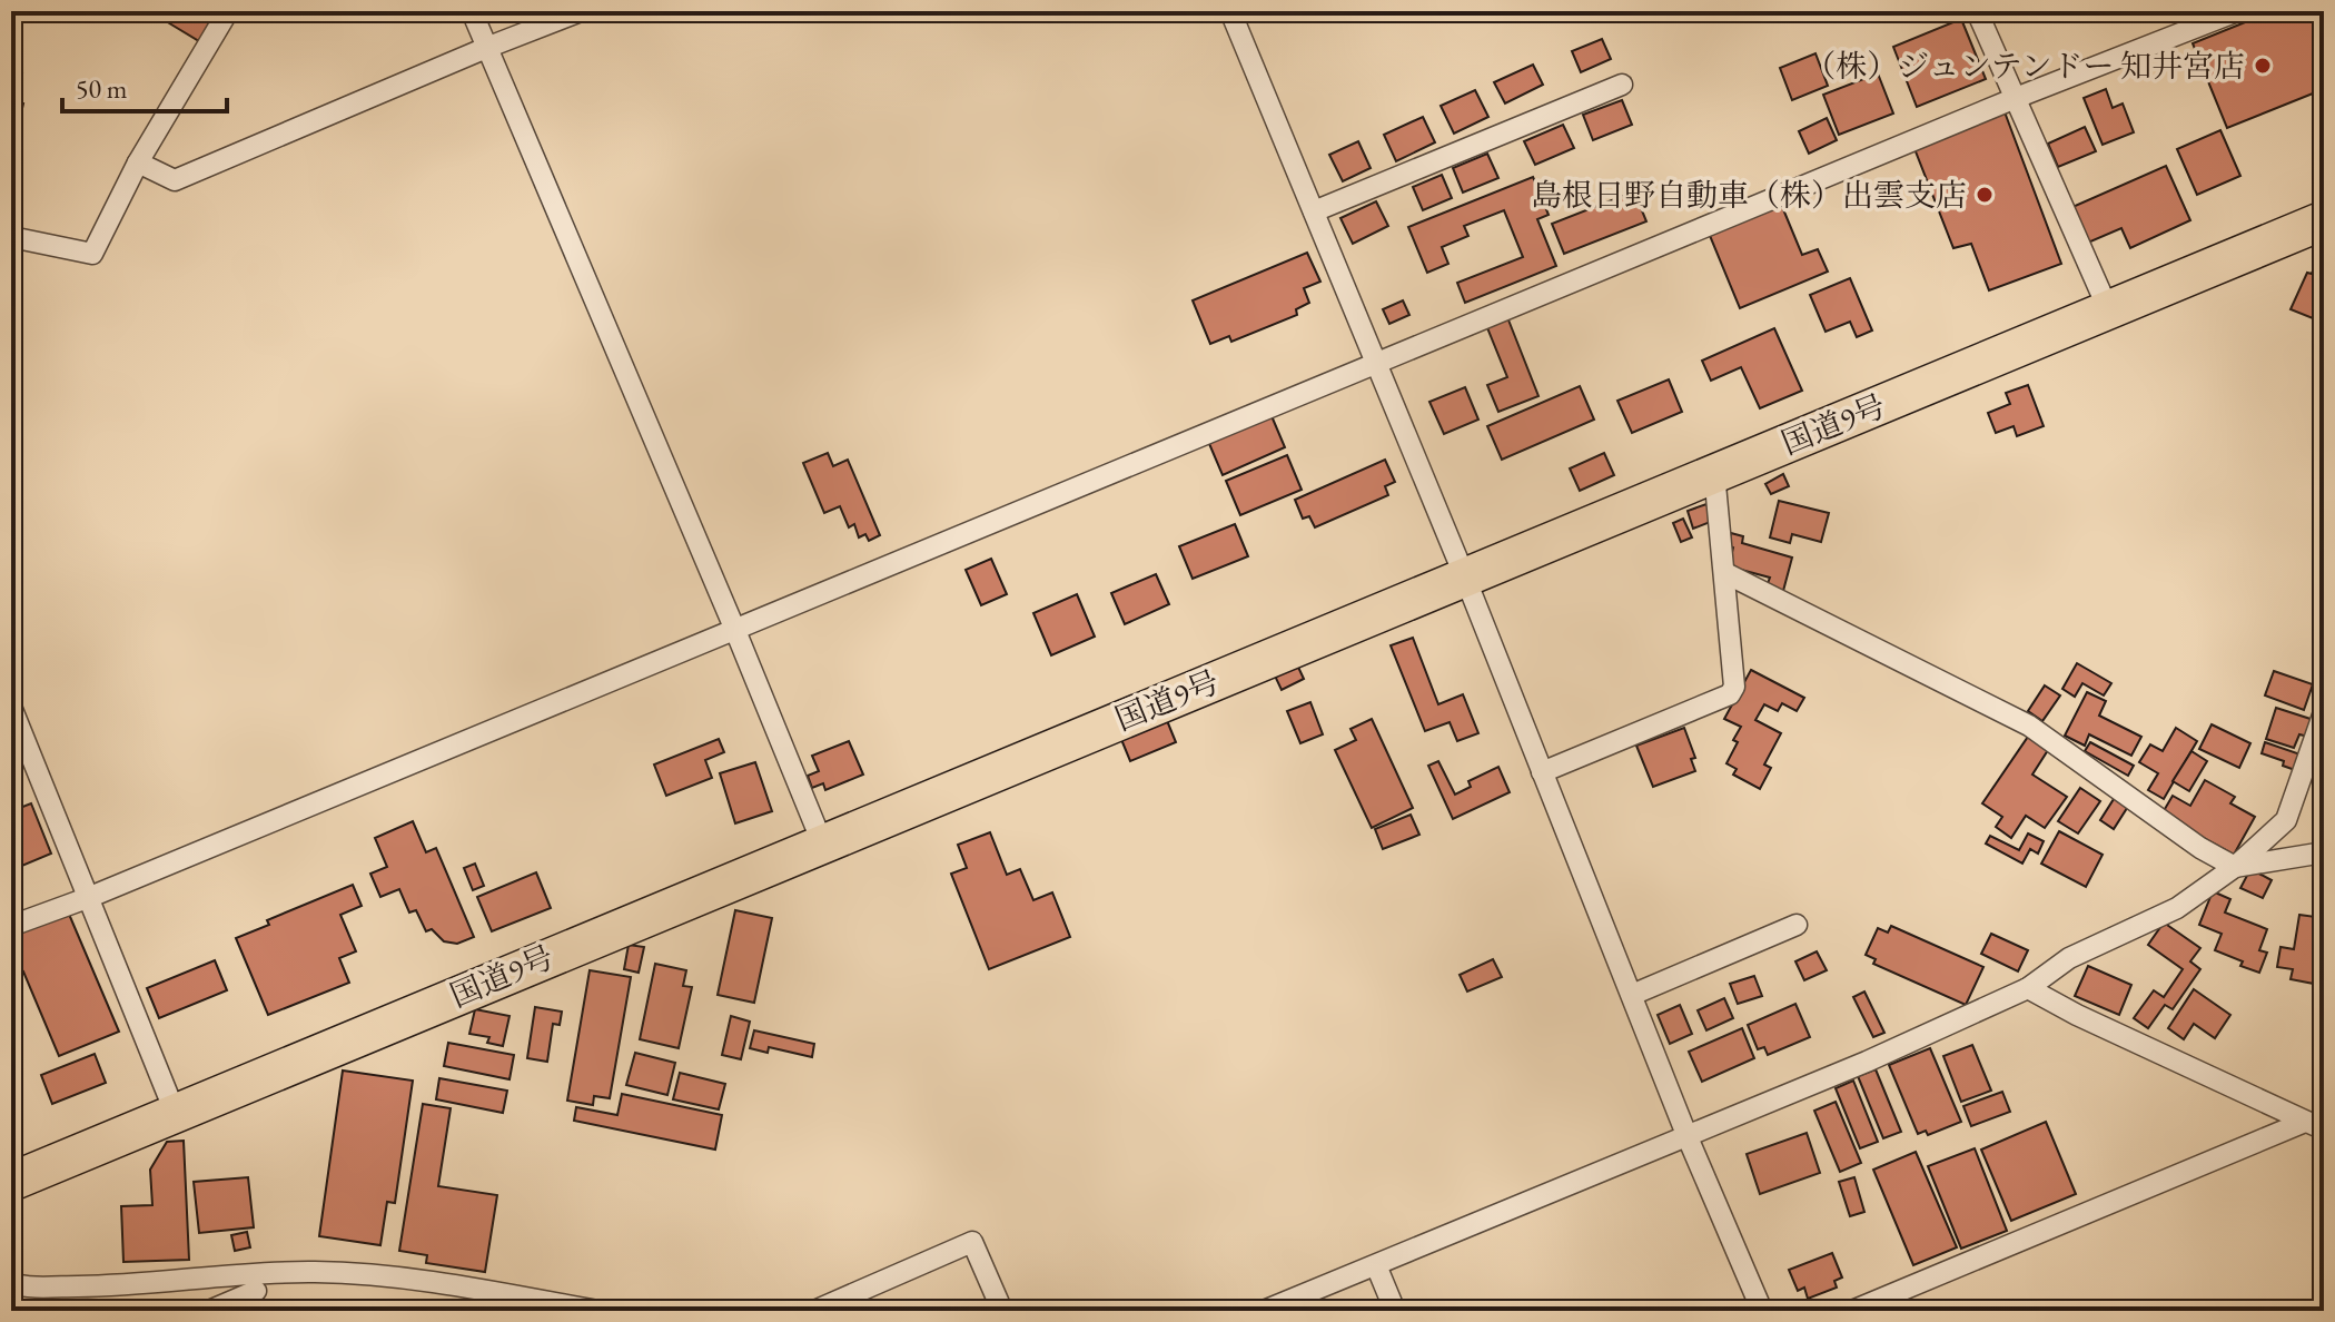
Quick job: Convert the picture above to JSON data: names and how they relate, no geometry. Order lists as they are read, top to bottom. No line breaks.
{"streets":{"highway":["国道9号"]},"places":["（株）ジュンテンドー 知井宮店","島根日野自動車（株）出雲支店"],"scale_bar":"50 m"}
